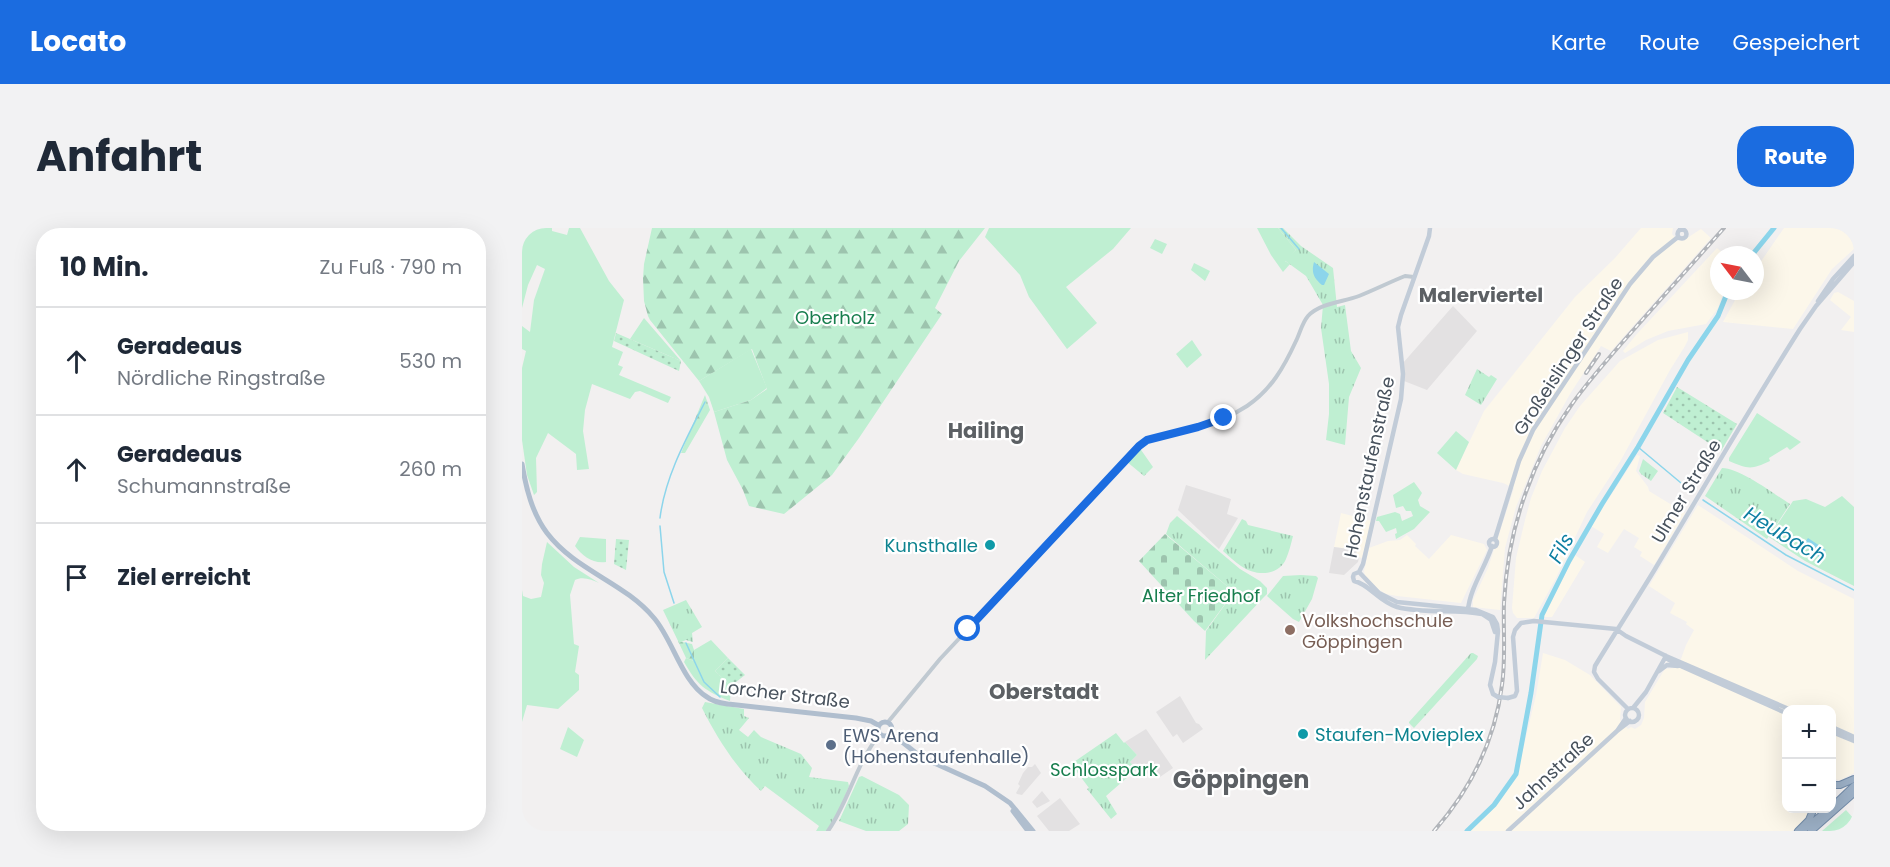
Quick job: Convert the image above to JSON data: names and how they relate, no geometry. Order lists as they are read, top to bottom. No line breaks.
{"streets":{"main road":["Großeislinger Straße","Hohenstaufenstraße","Ulmer Straße","Lorcher Straße","Jahnstraße"]},"crossings":[["Großeislinger Straße","Hohenstaufenstraße"]],"districts":["Malerviertel","Hailing","Oberstadt","Göppingen"],"water":["Heubach","Fils"],"parks":["Oberholz","Alter Friedhof","Schlosspark"],"places":["Kunsthalle","Volkshochschule Göppingen","Staufen-Movieplex","EWS Arena (Hohenstaufenhalle)"],"north":"top left","page":{"header":"Locato","nav":["Karte","Route","Gespeichert"],"title":"Anfahrt","buttons":"Route","heading":["10 Min.","Zu Fuß · 790 m"],"list":[["Geradeaus","Nördliche Ringstraße","530 m"],["Geradeaus","Schumannstraße","260 m"],"Ziel erreicht"],"map_buttons":["+","−"]}}
